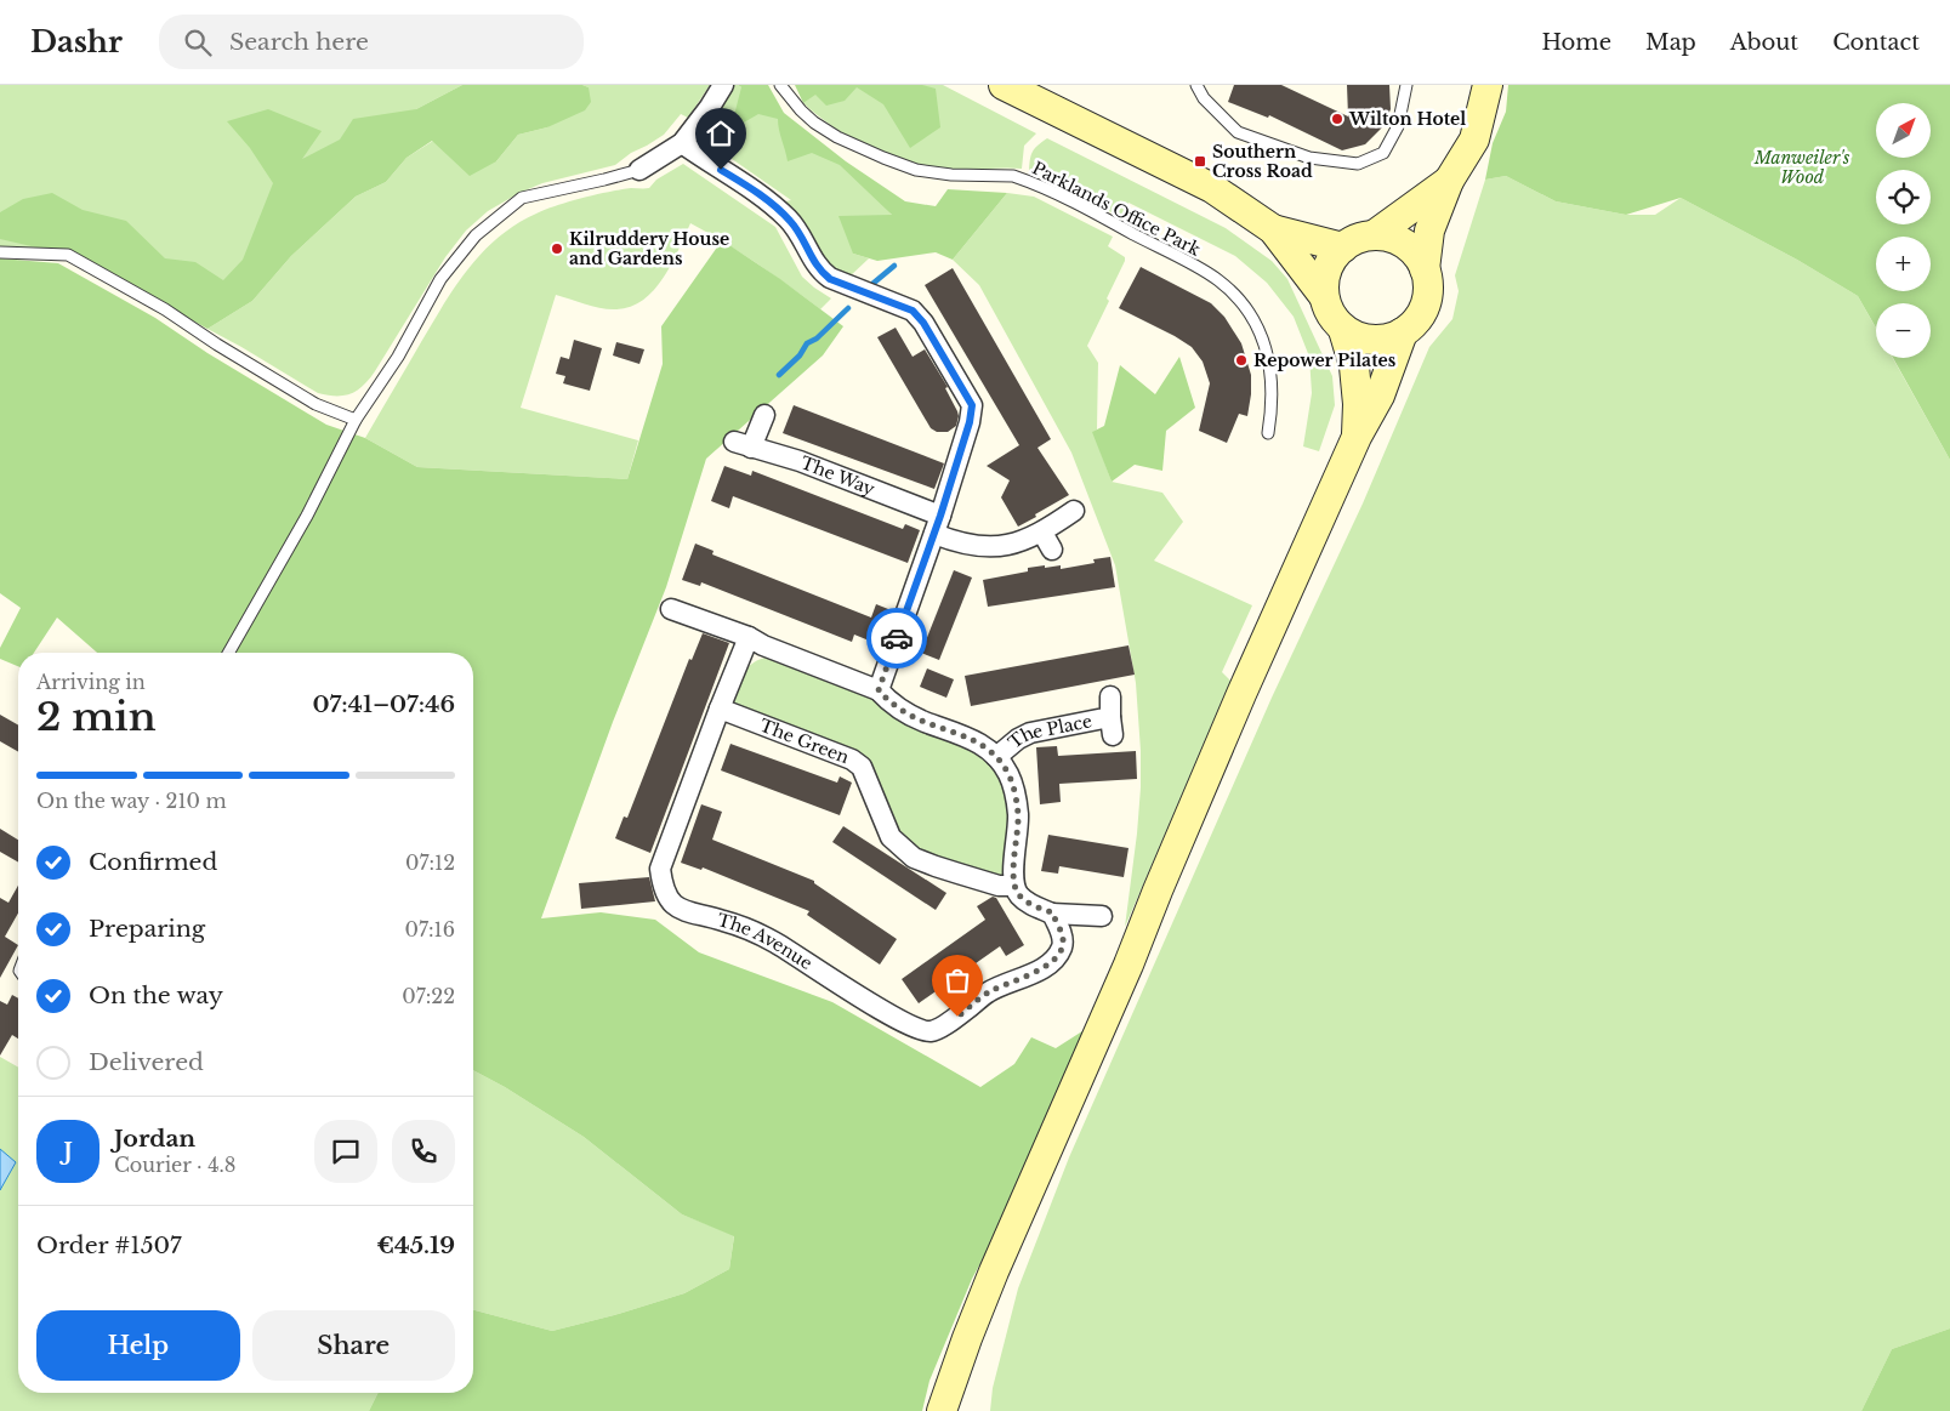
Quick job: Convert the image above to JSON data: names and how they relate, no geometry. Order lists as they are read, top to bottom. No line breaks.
{"streets":{"street":["The Way","The Place","The Green","The Avenue"],"lane":["Parklands Office Park"]},"crossings":[["The Green","The Avenue"]],"parks":["Manweiler's Wood"],"places":{"other":["Wilton Hotel","Kilruddery House and Gardens","Repower Pilates"],"transit":["Southern Cross Road"]},"north":"top right","page":{"header":"Dashr","search":"Search here","nav":["Home","Map","About","Contact"],"map_buttons":["+","−"],"heading":["2 min","Arriving in","07:41–07:46"],"panel":["Jordan","Courier · 4.8","Order #1507","€45.19"],"bar":"On the way · 210 m","list":[["Confirmed","07:12"],["Preparing","07:16"],["On the way","07:22"],"Delivered"],"round":"J","buttons":["Help","Share"]}}
